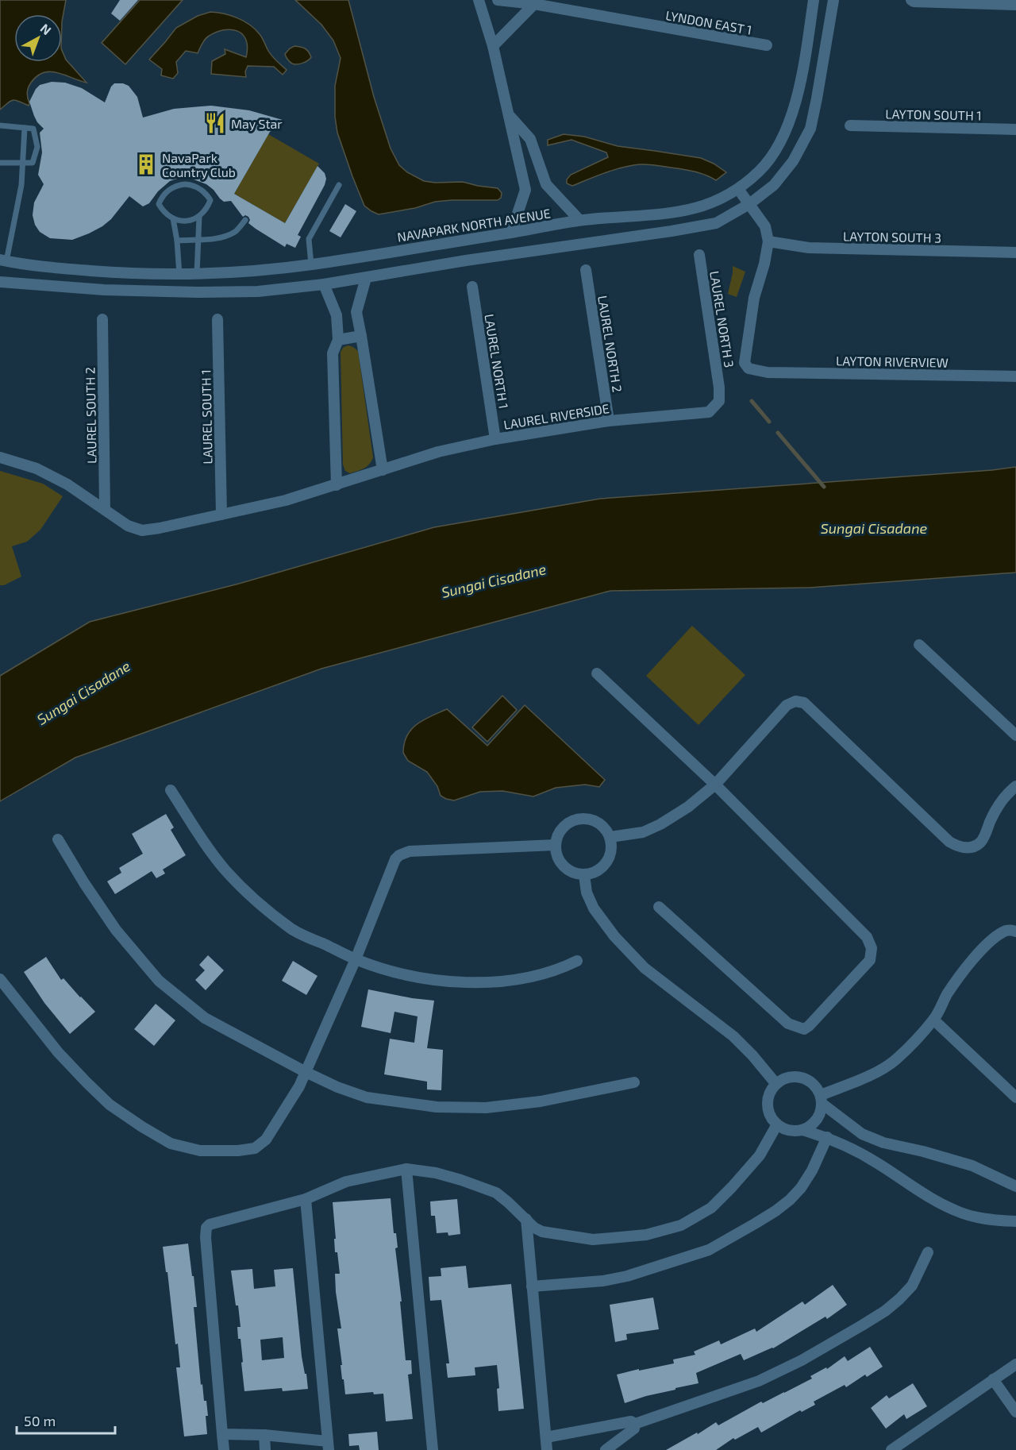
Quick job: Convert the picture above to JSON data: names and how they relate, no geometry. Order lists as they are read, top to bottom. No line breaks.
{"streets":{"street":["LYNDON EAST 1","LAYTON SOUTH 1","NAVAPARK NORTH AVENUE","LAYTON SOUTH 3","LAUREL NORTH 3","LAUREL NORTH 2","LAUREL NORTH 1","LAYTON RIVERVIEW","LAUREL SOUTH 2","LAUREL RIVERSIDE","LAUREL SOUTH 1"]},"crossings":[["LAYTON SOUTH 3","LAYTON RIVERVIEW"],["LAUREL NORTH 3","LAUREL RIVERSIDE"],["LAUREL NORTH 2","LAUREL RIVERSIDE"],["LAUREL NORTH 1","LAUREL RIVERSIDE"],["LAUREL SOUTH 2","LAUREL RIVERSIDE"],["LAUREL RIVERSIDE","LAUREL SOUTH 1"]],"water":["Sungai Cisadane"],"places":{"restaurant":["May Star"],"building":["NavaPark Country Club"]},"scale_bar":"50 m","north":"top right"}
